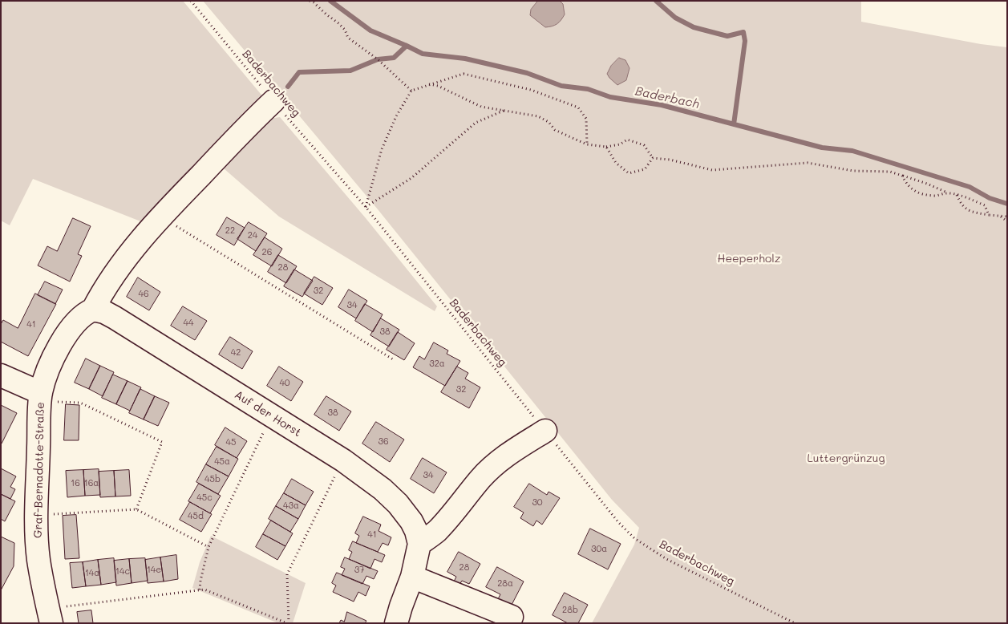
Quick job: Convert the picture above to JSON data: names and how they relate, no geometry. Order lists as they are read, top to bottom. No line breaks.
{"streets":{"street":["Auf der Horst","Graf-Bernadotte-Straße"],"path":["Baderbachweg"]},"crossings":[["Auf der Horst","Graf-Bernadotte-Straße"]],"water":["Baderbach"],"parks":["Heeperholz","Luttergrünzug"],"house_numbers":["22","24","26","28","32","46","34","44","41","38","42","32a","40","32","38","36","45","45a","34","45b","16","16a","45c","30","43a","45d","41","30a","28","14e","37","14c","14a","28a","28b"]}
